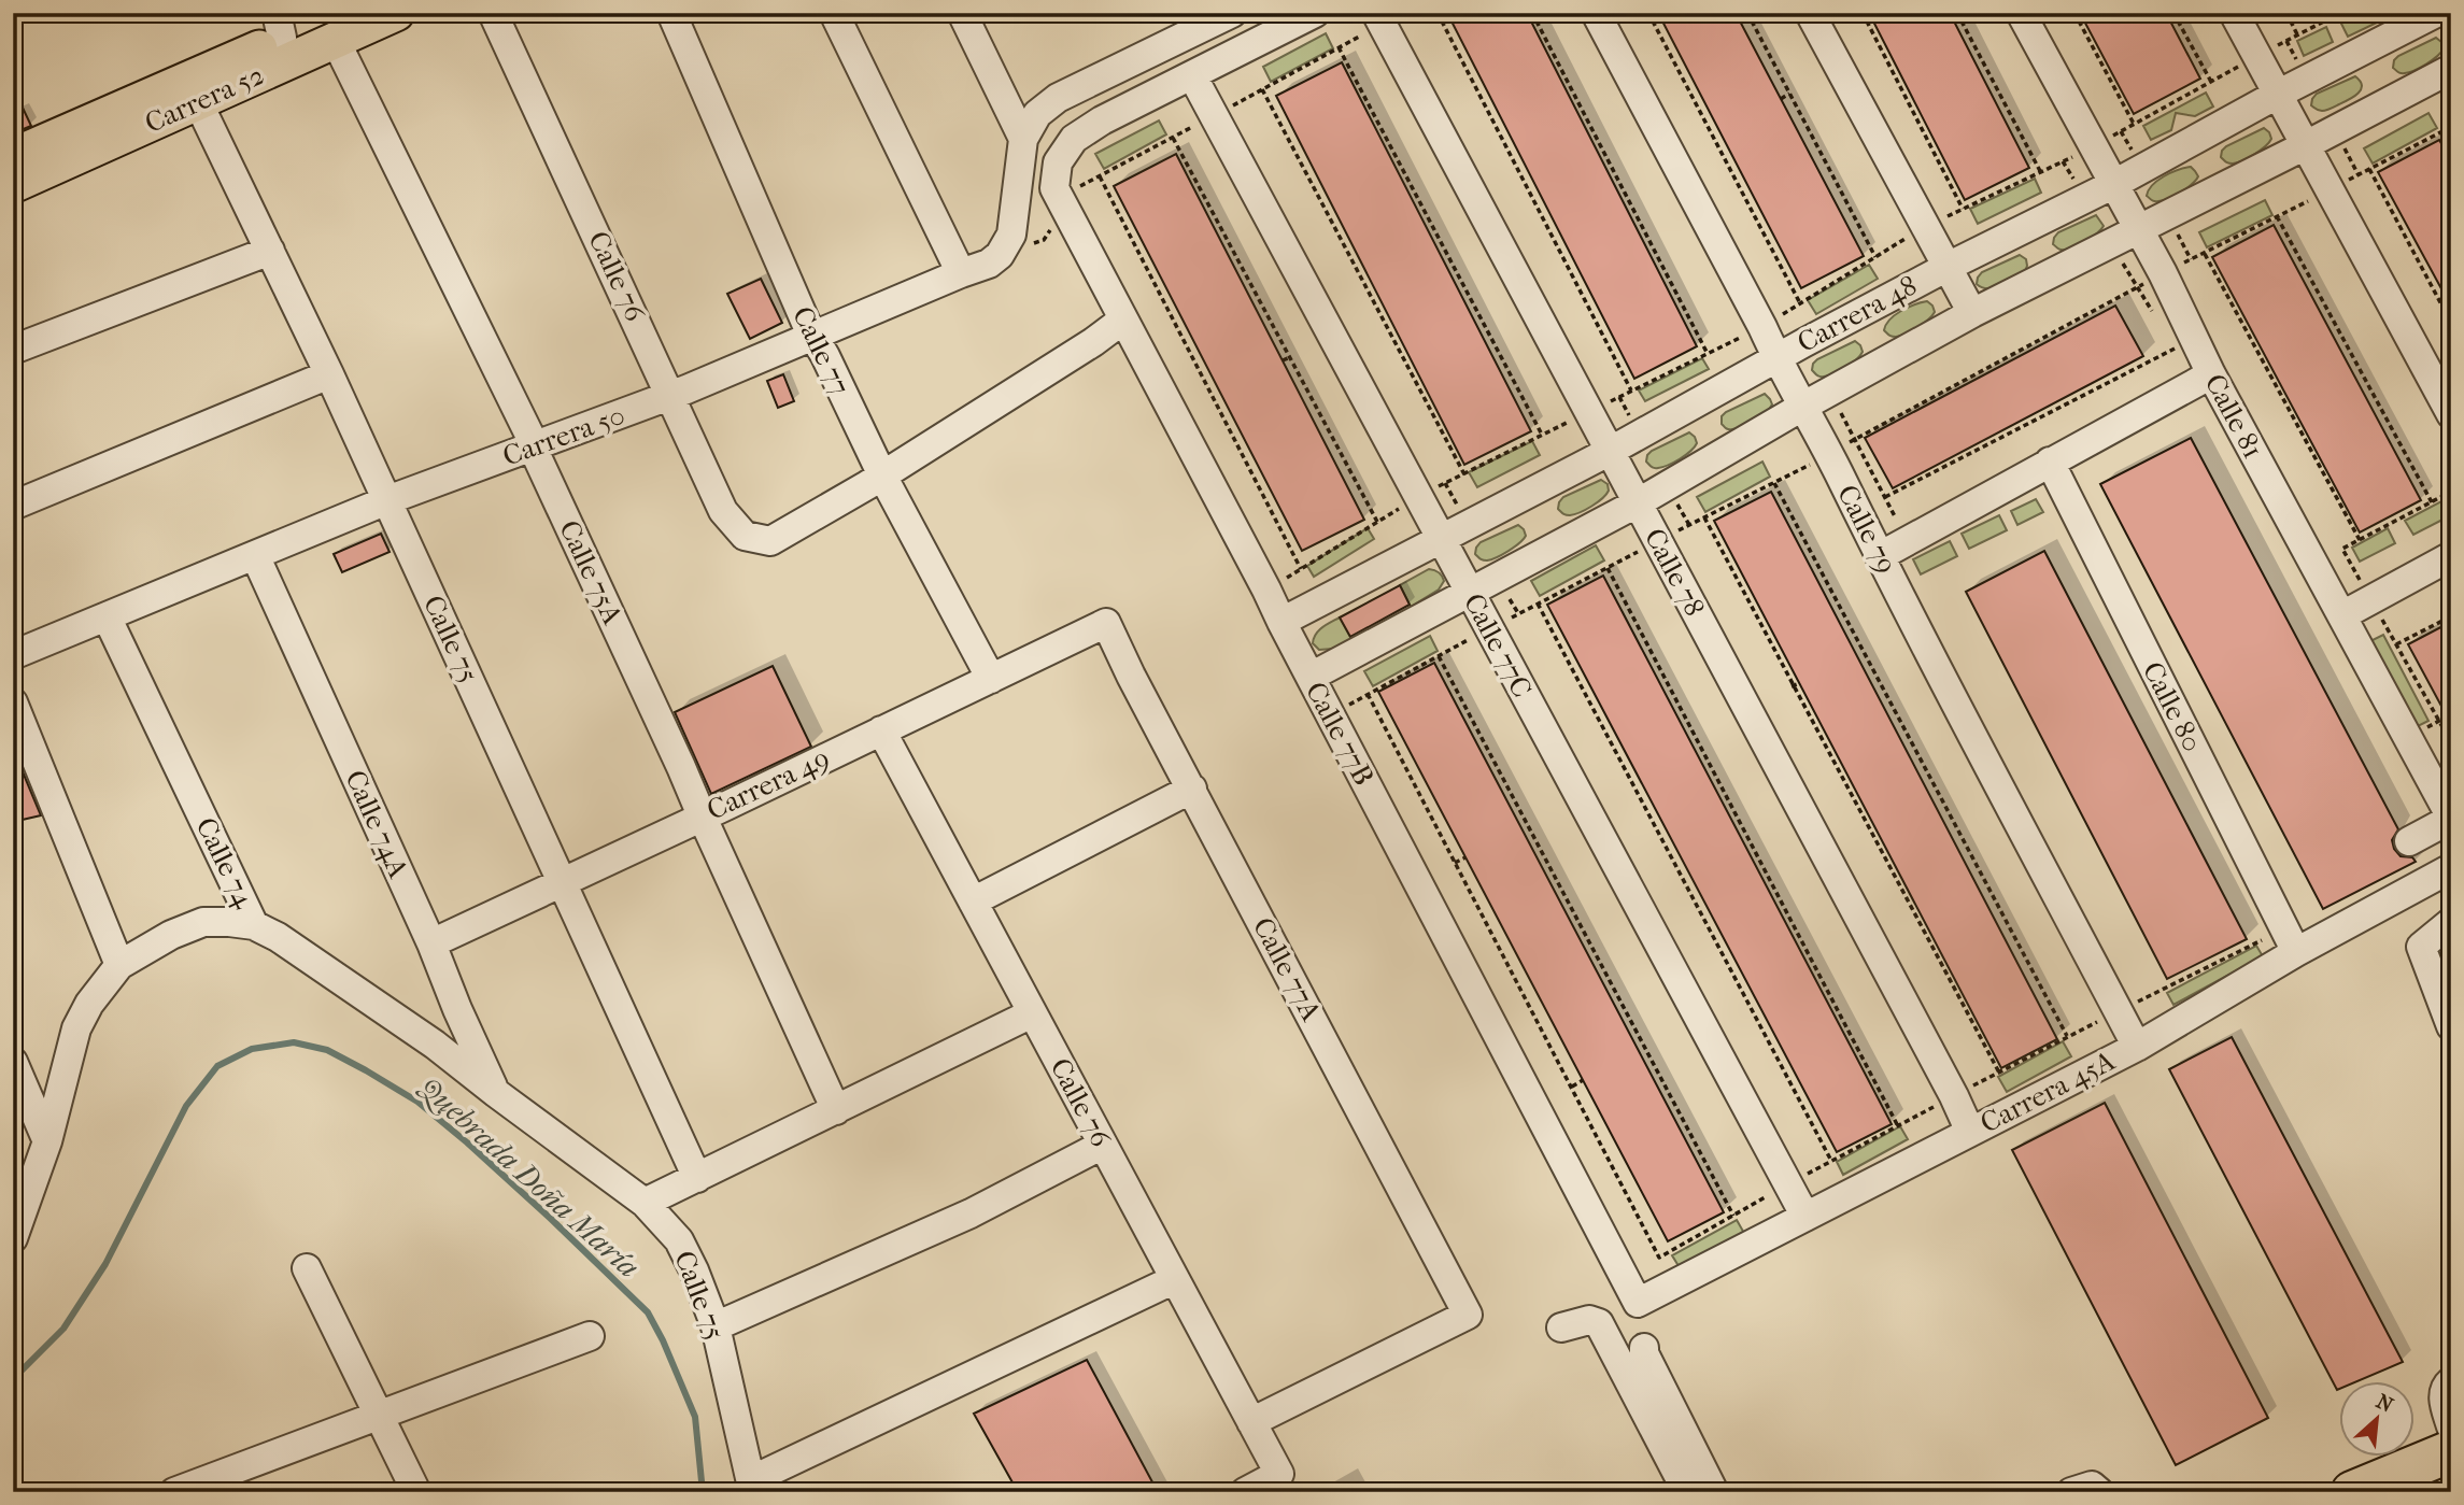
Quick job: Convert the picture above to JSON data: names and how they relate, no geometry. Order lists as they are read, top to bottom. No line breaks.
{"streets":{"main road":["Carrera 52"],"street":["Calle 76","Carrera 48","Calle 77","Calle 81","Carrera 50","Calle 79","Calle 75A","Calle 78","Calle 75","Calle 77C","Calle 80","Calle 77B","Carrera 49","Calle 74A","Calle 74","Calle 77A","Carrera 45A"]},"crossings":[["Carrera 52","Calle 75A"],["Carrera 52","Calle 75"],["Calle 76","Calle 77"],["Calle 76","Carrera 50"],["Calle 76","Carrera 49"],["Calle 76","Calle 77A"],["Carrera 48","Calle 81"],["Carrera 48","Calle 79"],["Carrera 48","Calle 78"],["Carrera 48","Calle 77C"],["Carrera 48","Calle 77B"],["Calle 77","Carrera 50"],["Calle 77","Carrera 49"],["Carrera 50","Calle 75A"],["Carrera 50","Calle 75"],["Carrera 50","Calle 74A"],["Carrera 50","Calle 74"],["Calle 79","Carrera 45A"],["Calle 75A","Carrera 49"],["Calle 78","Carrera 45A"],["Calle 75","Carrera 49"],["Calle 75","Calle 74A"],["Calle 75","Calle 74"],["Calle 77C","Calle 77B"],["Calle 77C","Carrera 45A"],["Calle 80","Carrera 45A"],["Calle 77B","Carrera 45A"],["Carrera 49","Calle 74A"],["Carrera 49","Calle 77A"],["Calle 74A","Calle 74"]],"water":["Quebrada Doña María"],"north":"top right"}
